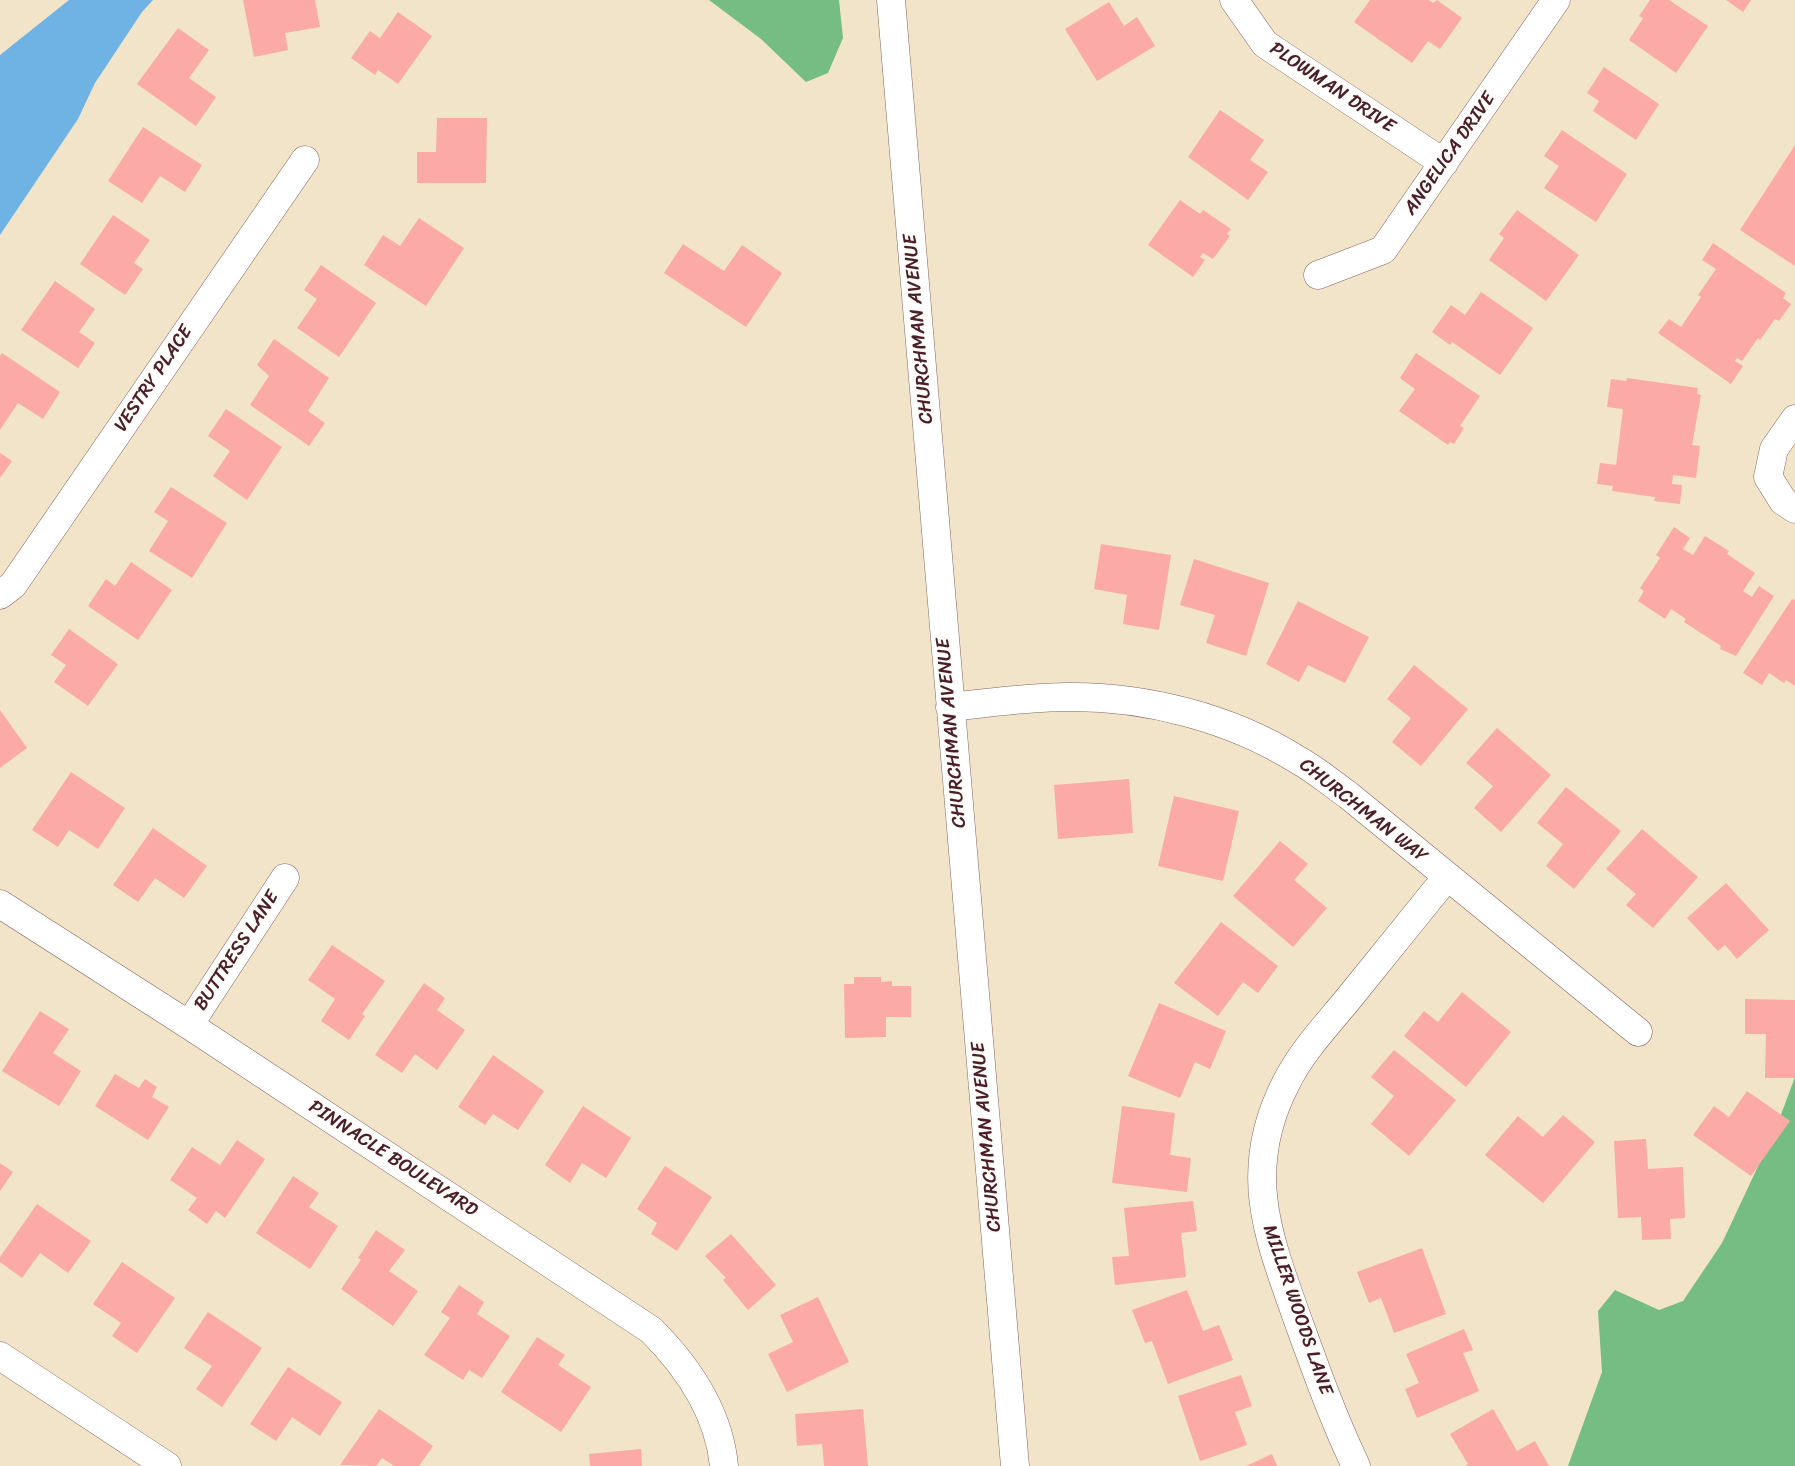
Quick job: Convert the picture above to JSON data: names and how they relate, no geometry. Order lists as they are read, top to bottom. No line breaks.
{"streets":{"street":["PLOWMAN DRIVE","ANGELICA DRIVE","CHURCHMAN AVENUE","VESTRY PLACE","CHURCHMAN WAY","BUTTRESS LANE","PINNACLE BOULEVARD","MILLER WOODS LANE"]},"crossings":[["PLOWMAN DRIVE","ANGELICA DRIVE"],["CHURCHMAN AVENUE","CHURCHMAN WAY"],["CHURCHMAN WAY","MILLER WOODS LANE"],["BUTTRESS LANE","PINNACLE BOULEVARD"]]}
